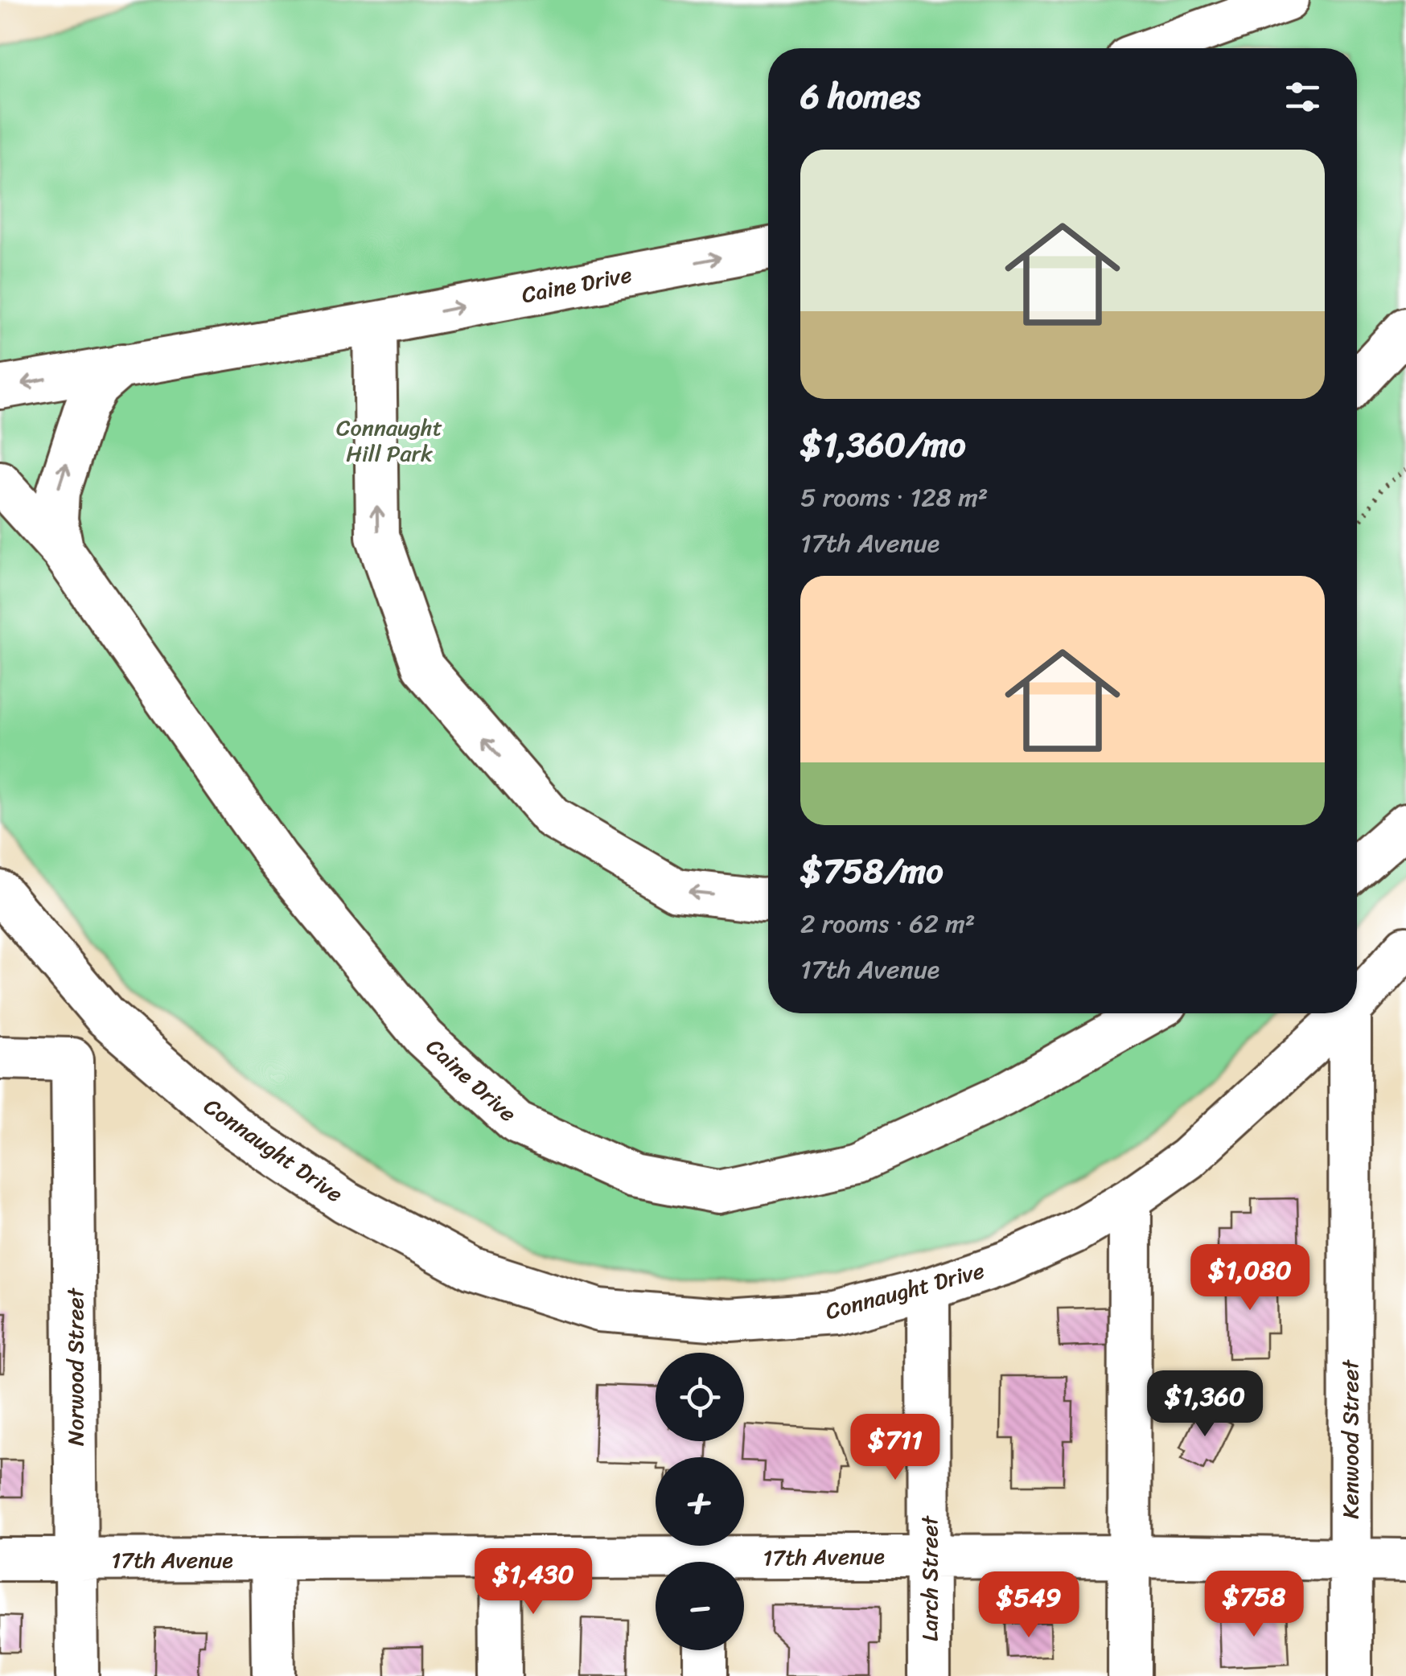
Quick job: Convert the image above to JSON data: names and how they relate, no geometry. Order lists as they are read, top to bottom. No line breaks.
{"streets":{"street":["Caine Drive","Connaught Drive","Norwood Street","Kenwood Street","17th Avenue","Larch Street"]},"crossings":[["Connaught Drive","Larch Street"],["Norwood Street","17th Avenue"],["Kenwood Street","17th Avenue"],["17th Avenue","Larch Street"]],"parks":["Connaught Hill Park"],"page":{"heading":"6 homes","list":[{"name":"$1,360/mo","note":"5 rooms · 128 m² · 17th Avenue"},{"name":"$758/mo","note":"2 rooms · 62 m² · 17th Avenue"}],"price":["$1,080","$1,360","$711","$1,430","$758","$549"],"map_buttons":["+","−"]}}
